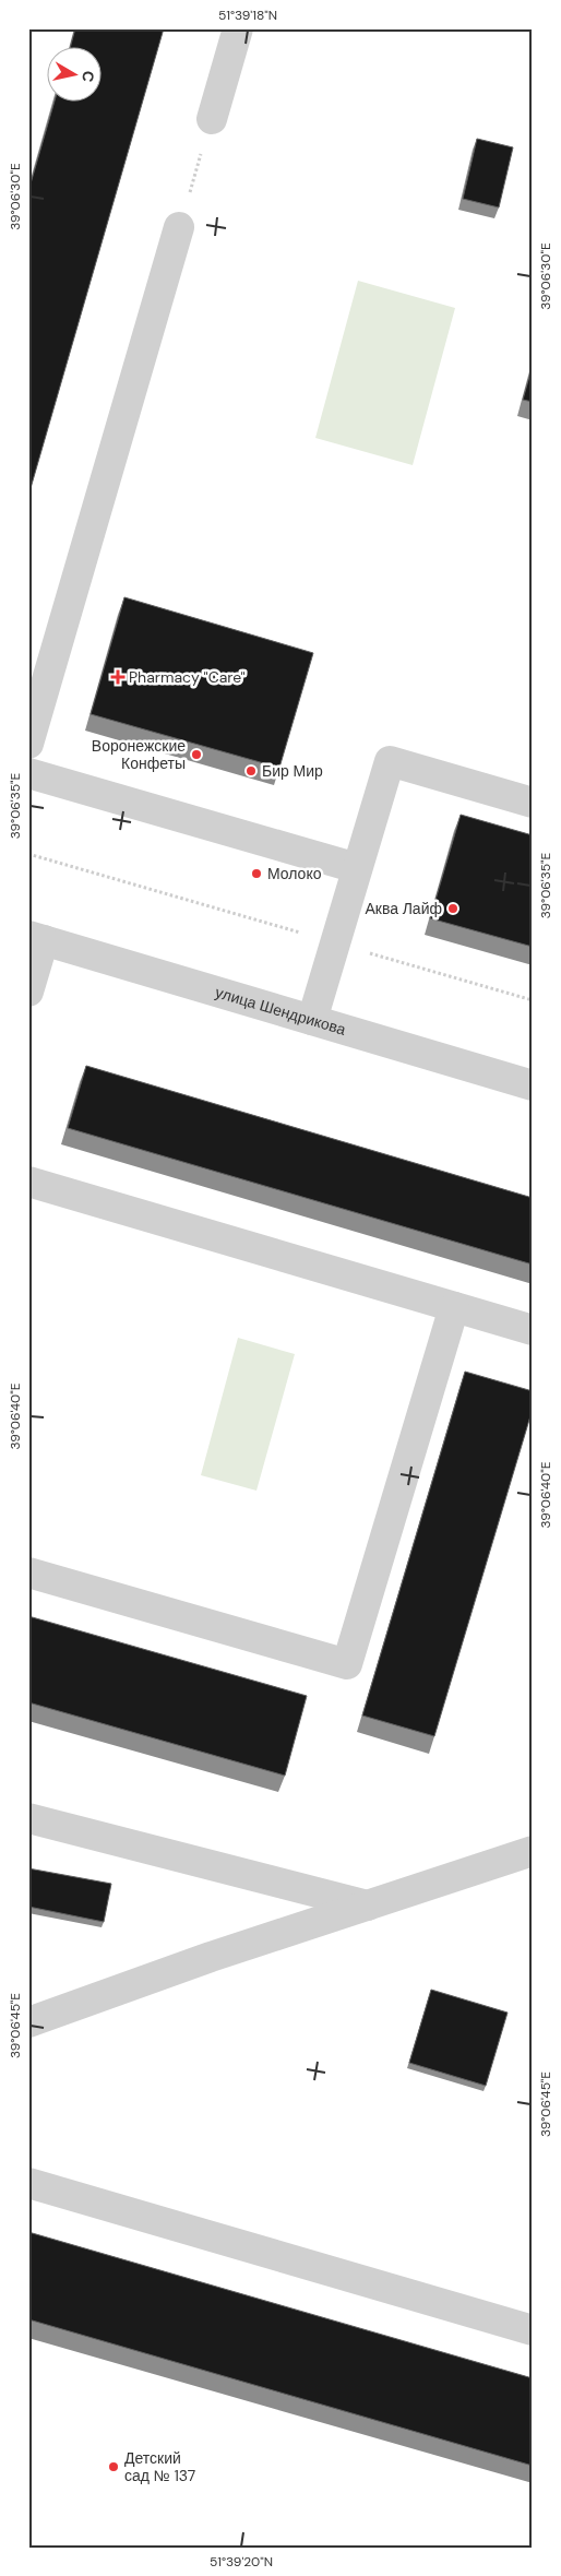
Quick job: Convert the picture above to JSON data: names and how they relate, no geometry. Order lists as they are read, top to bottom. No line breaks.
{"streets":{"street":["улица Шендрикова"]},"places":{"health":["Pharmacy \"Care\""],"other":["Воронежские Конфеты","Бир Мир","Молоко","Аква Лайф","Детский сад № 137"]},"north":"right","coordinates":["51°39'18\"N","39°06'30\"E","39°06'35\"E","39°06'40\"E","39°06'45\"E","51°39'20\"N"]}
